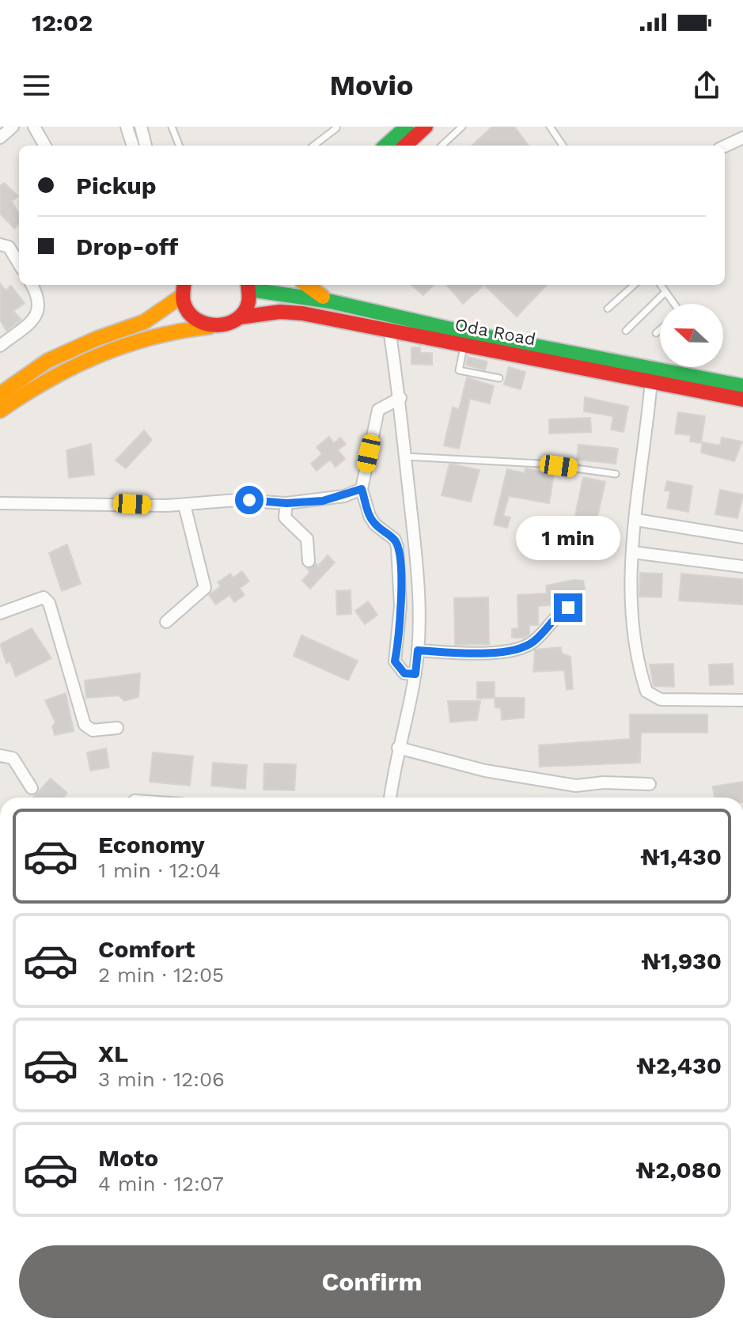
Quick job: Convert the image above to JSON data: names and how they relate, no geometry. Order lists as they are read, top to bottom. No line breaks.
{"streets":{"street":["Oda Road"]},"north":"left","page":{"status":"12:02","header":"Movio","banner":["Pickup","Drop-off"],"bubble":"1 min","list":[{"name":"Economy","note":"1 min · 12:04","value":"₦1,430"},{"name":"Comfort","note":"2 min · 12:05","value":"₦1,930"},{"name":"XL","note":"3 min · 12:06","value":"₦2,430"},{"name":"Moto","note":"4 min · 12:07","value":"₦2,080"}],"buttons":"Confirm"}}
